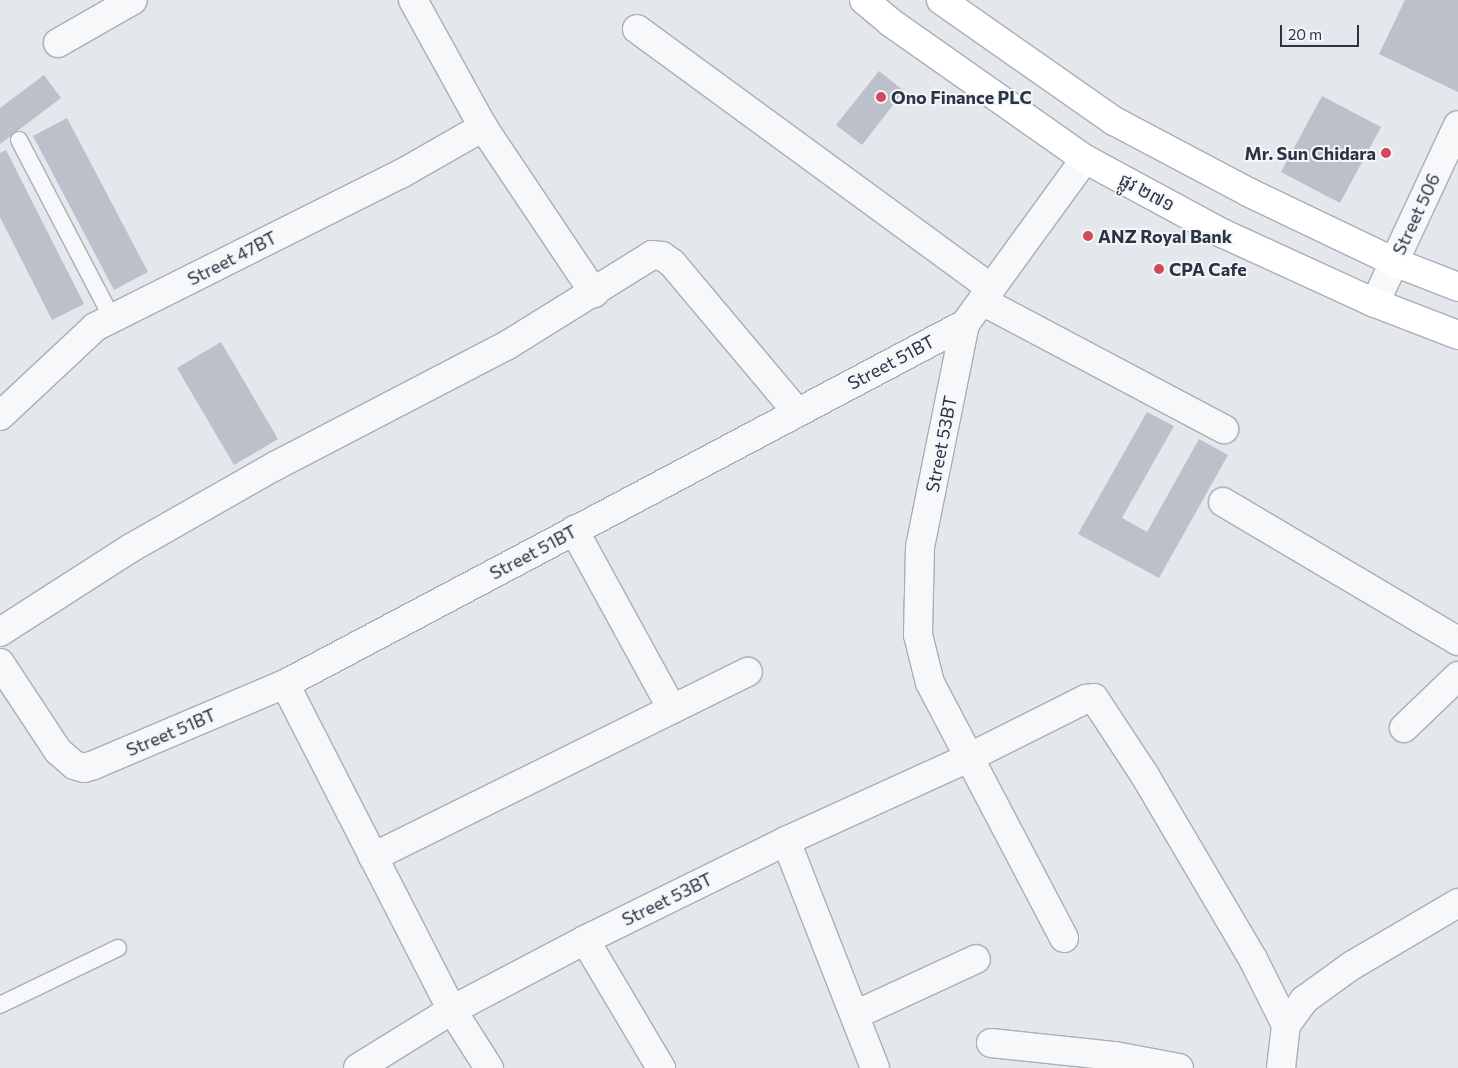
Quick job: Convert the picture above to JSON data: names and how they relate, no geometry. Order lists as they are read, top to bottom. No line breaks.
{"streets":{"main road":["ផ្លូវ ២៧១"],"street":["Street 506","Street 47BT","Street 51BT","Street 53BT"]},"crossings":[["ផ្លូវ ២៧១","Street 506"],["ផ្លូវ ២៧១","Street 53BT"],["Street 51BT","Street 53BT"]],"places":["Ono Finance PLC","Mr. Sun Chidara","ANZ Royal Bank","CPA Cafe"],"scale_bar":"20 m"}
